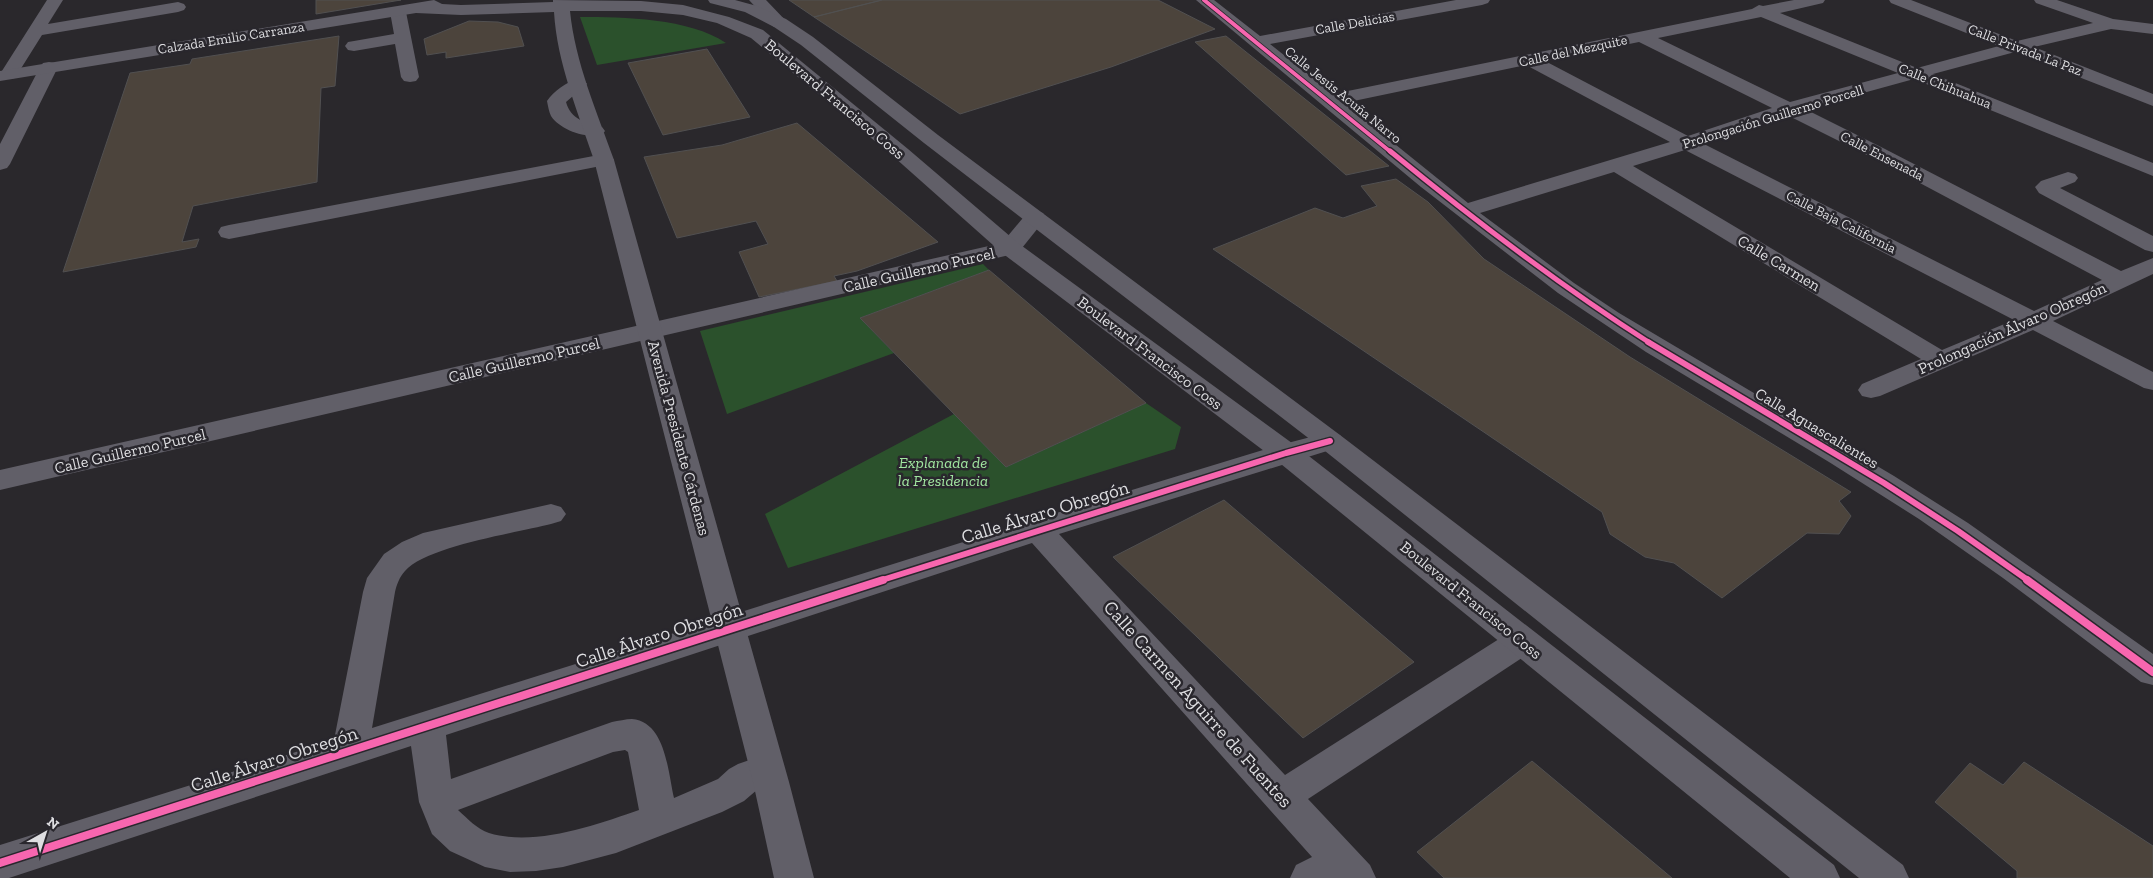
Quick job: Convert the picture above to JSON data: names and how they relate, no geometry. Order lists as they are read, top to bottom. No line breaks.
{"streets":{"street":["Calle Delicias","Calzada Emilio Carranza","Calle Privada La Paz","Calle del Mezquite","Calle Chihuahua","Calle Jesús Acuña Narro","Boulevard Francisco Coss","Prolongación Guillermo Porcell","Calle Ensenada","Calle Baja California","Calle Carmen","Calle Guillermo Purcel","Prolongación Álvaro Obregón","Calle Aguascalientes","Avenida Presidente Cárdenas","Calle Álvaro Obregón","Calle Carmen Aguirre de Fuentes"]},"crossings":[["Calle Delicias","Calle Jesús Acuña Narro"],["Calzada Emilio Carranza","Boulevard Francisco Coss"],["Calle Privada La Paz","Prolongación Guillermo Porcell"],["Calle del Mezquite","Calle Chihuahua"],["Calle del Mezquite","Calle Jesús Acuña Narro"],["Calle del Mezquite","Calle Ensenada"],["Calle del Mezquite","Calle Baja California"],["Calle Chihuahua","Prolongación Guillermo Porcell"],["Calle Jesús Acuña Narro","Prolongación Guillermo Porcell"],["Calle Jesús Acuña Narro","Calle Aguascalientes"],["Boulevard Francisco Coss","Calle Guillermo Purcel"],["Boulevard Francisco Coss","Avenida Presidente Cárdenas"],["Boulevard Francisco Coss","Calle Álvaro Obregón"],["Prolongación Guillermo Porcell","Calle Ensenada"],["Prolongación Guillermo Porcell","Calle Baja California"],["Prolongación Guillermo Porcell","Calle Carmen"],["Prolongación Guillermo Porcell","Calle Aguascalientes"],["Calle Ensenada","Prolongación Álvaro Obregón"],["Calle Baja California","Prolongación Álvaro Obregón"],["Calle Carmen","Prolongación Álvaro Obregón"],["Calle Guillermo Purcel","Avenida Presidente Cárdenas"],["Avenida Presidente Cárdenas","Calle Álvaro Obregón"],["Calle Álvaro Obregón","Calle Carmen Aguirre de Fuentes"]],"parks":["Explanada de la Presidencia"],"north":"top right"}
